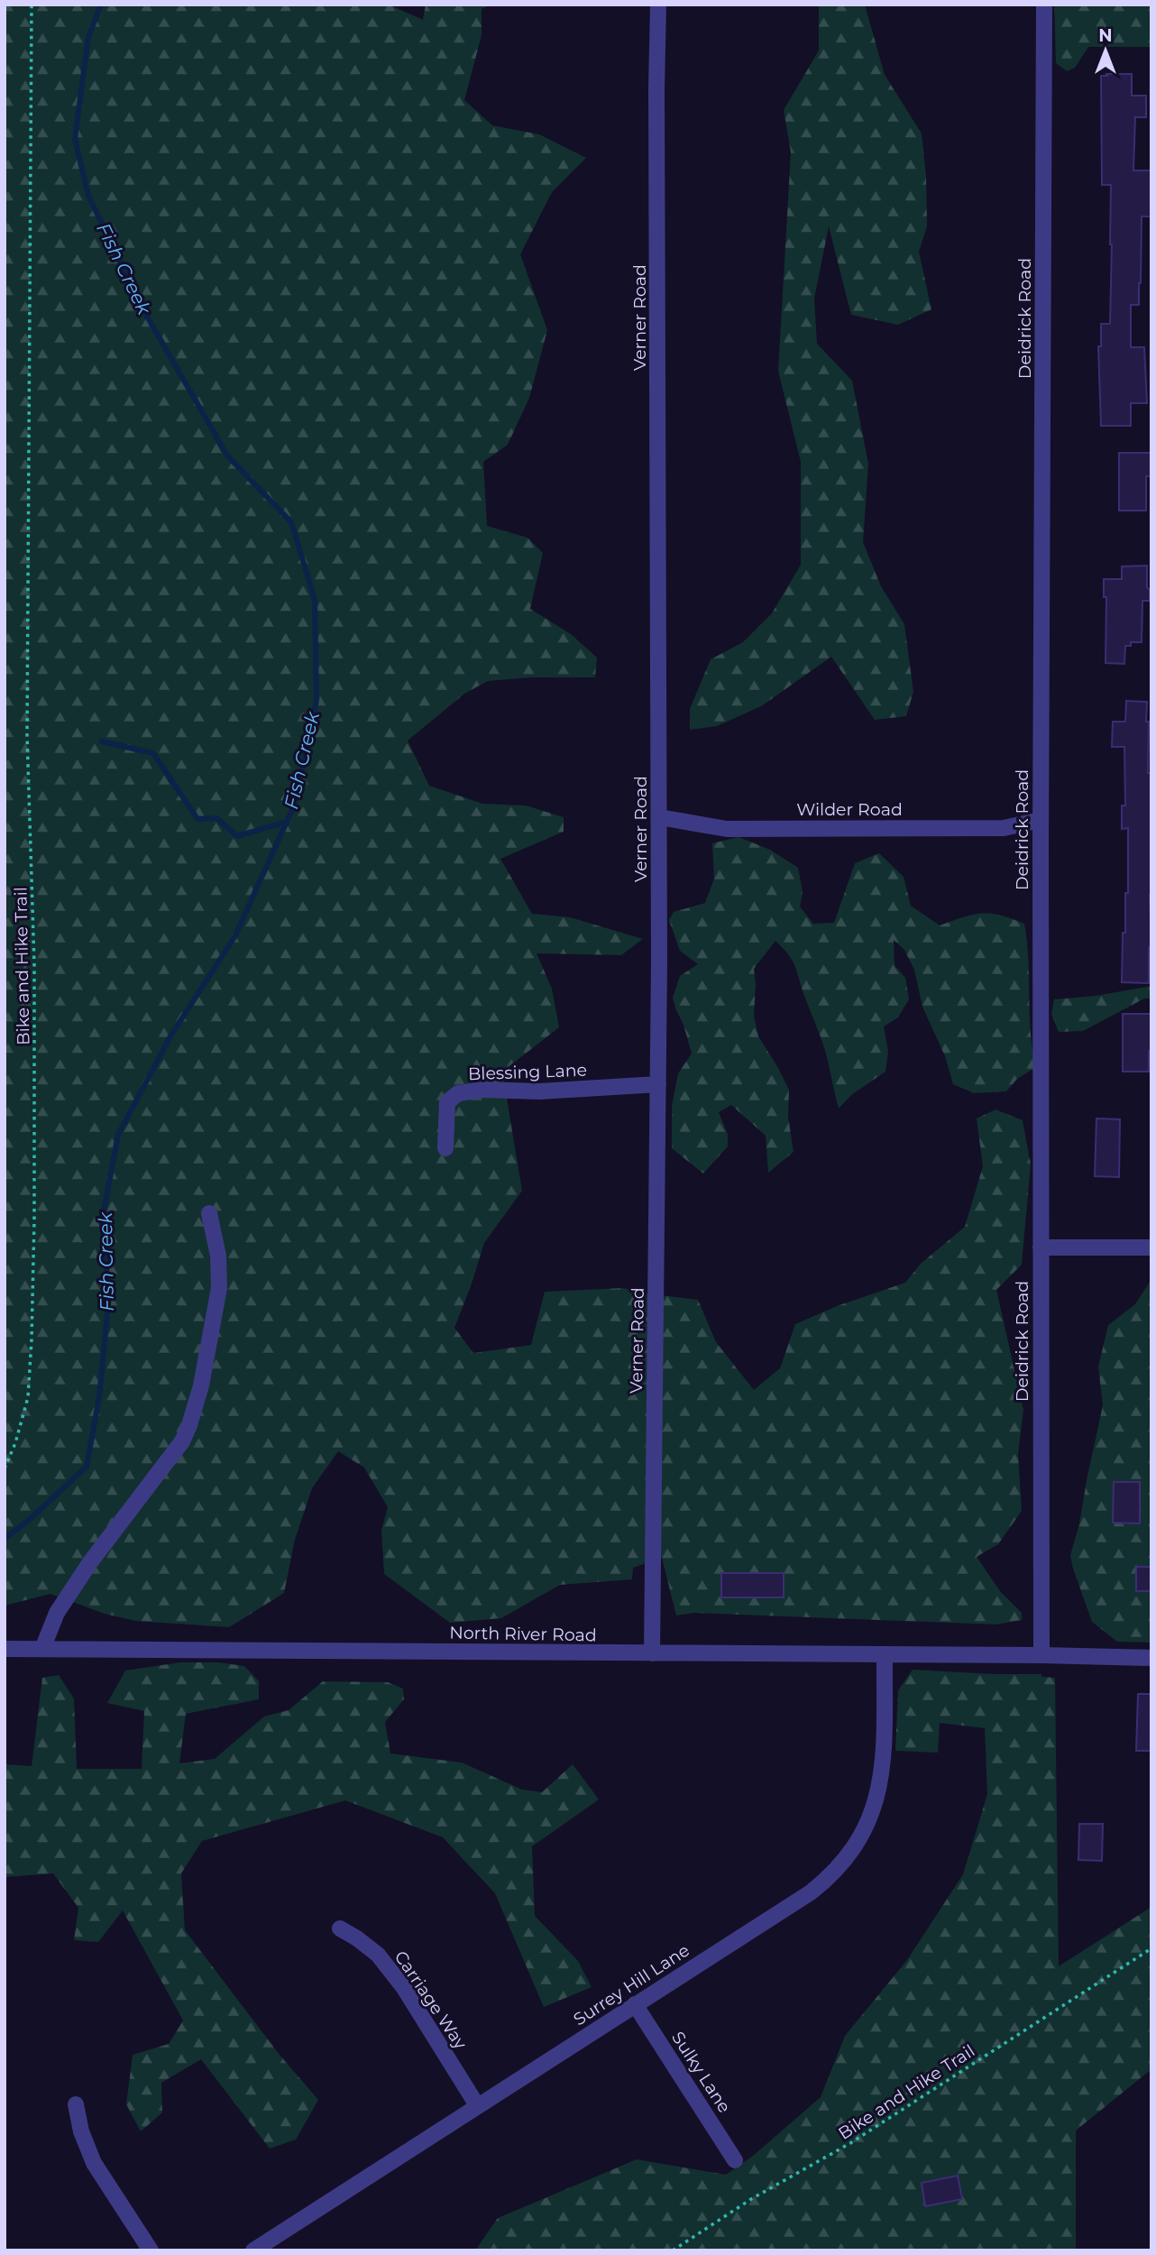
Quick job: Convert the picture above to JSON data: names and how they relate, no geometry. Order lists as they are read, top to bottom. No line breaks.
{"streets":{"street":["Verner Road","Deidrick Road","Wilder Road","Blessing Lane","North River Road","Surrey Hill Lane","Carriage Way","Sulky Lane"],"path":["Bike and Hike Trail"]},"crossings":[["Verner Road","Wilder Road"],["Verner Road","Blessing Lane"],["Verner Road","North River Road"],["Deidrick Road","Wilder Road"],["Deidrick Road","North River Road"],["North River Road","Surrey Hill Lane"],["Surrey Hill Lane","Carriage Way"],["Surrey Hill Lane","Sulky Lane"]],"water":["Fish Creek"],"north":"top"}
